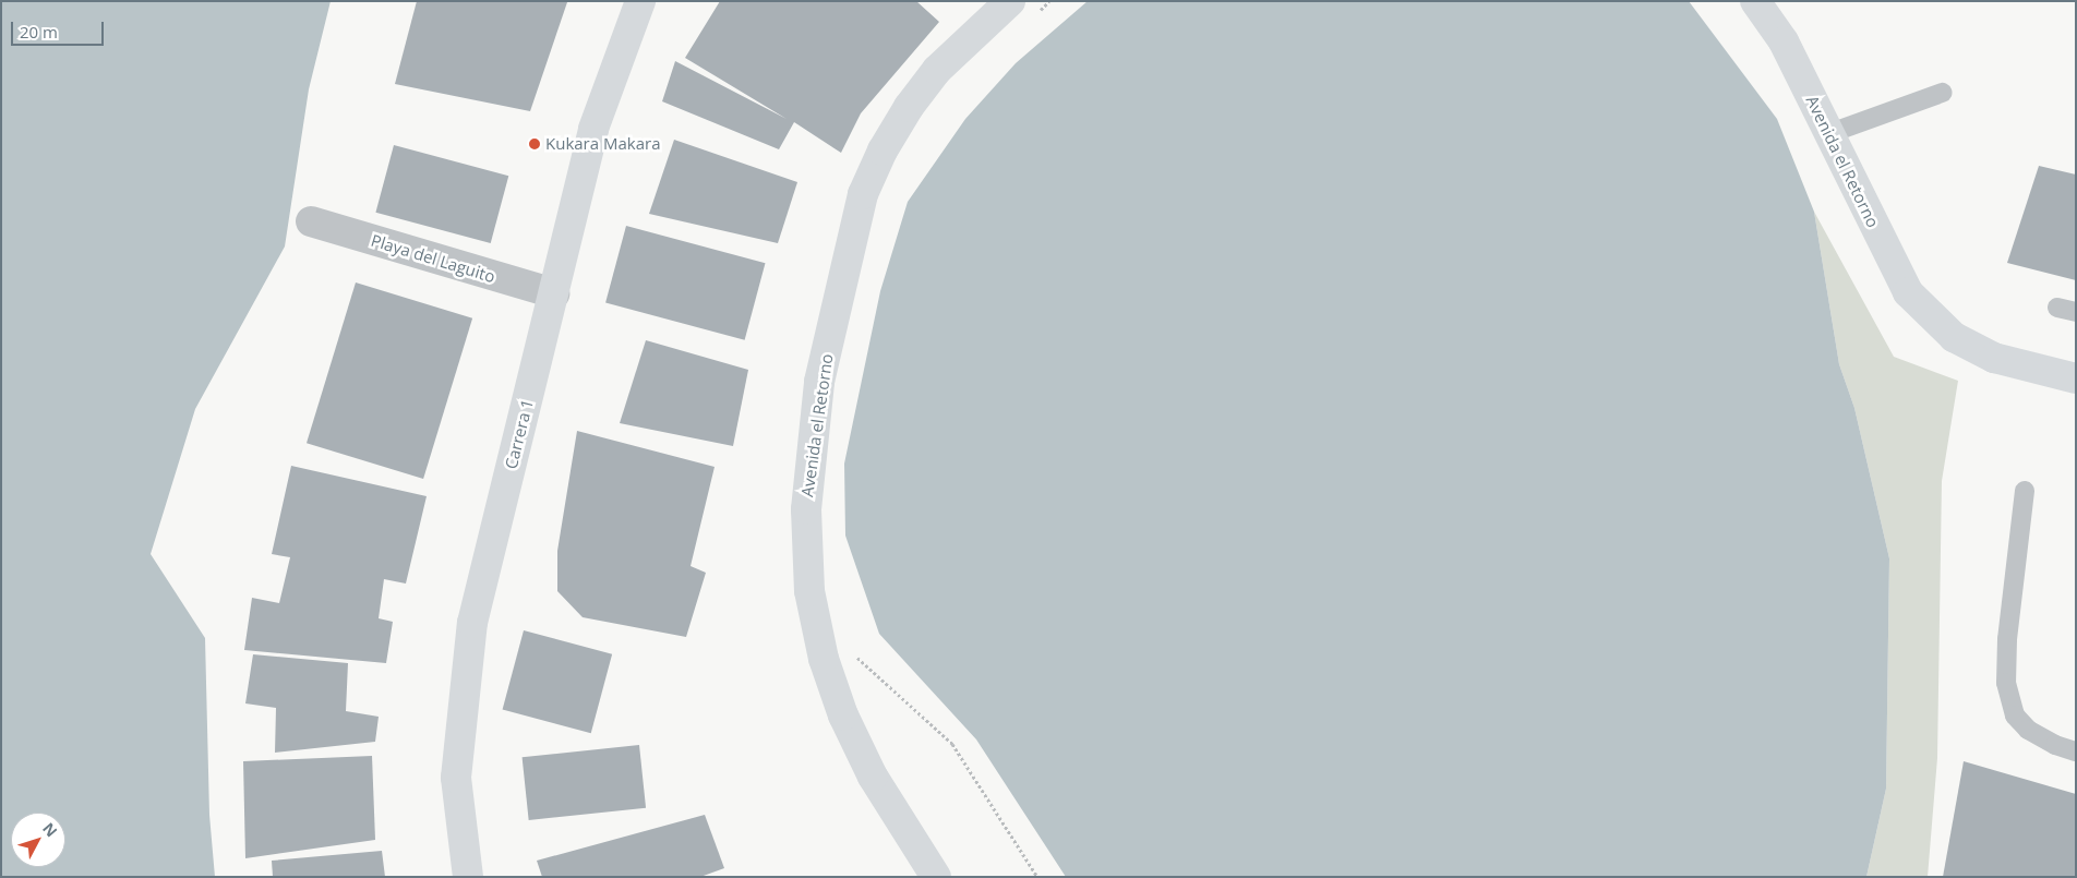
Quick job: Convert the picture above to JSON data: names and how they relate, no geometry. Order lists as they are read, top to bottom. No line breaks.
{"streets":{"main road":["Avenida el Retorno","Carrera 1"],"street":["Playa del Laguito"]},"crossings":[["Playa del Laguito","Carrera 1"]],"places":["Kukara Makara"],"scale_bar":"20 m","north":"top right"}
